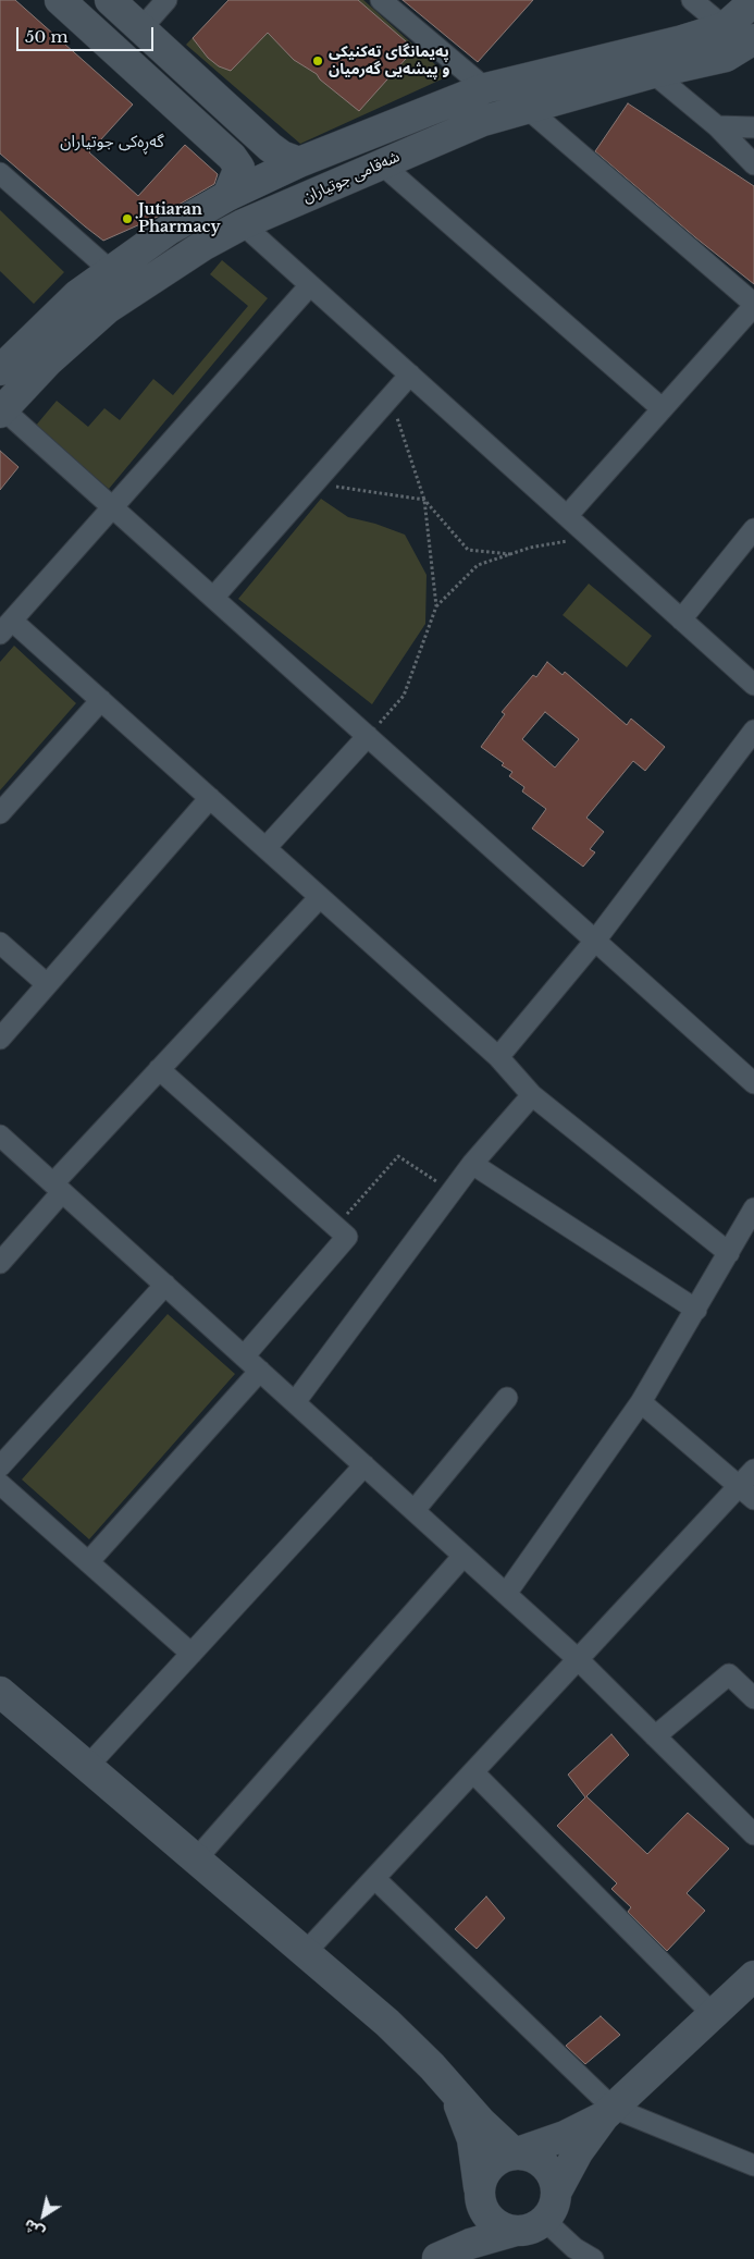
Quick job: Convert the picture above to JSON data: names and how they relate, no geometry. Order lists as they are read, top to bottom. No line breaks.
{"streets":{"main road":["شەقامی جوتیاران"]},"districts":["گەڕەکی جوتیاران"],"places":["پەیمانگای تەکنیکی و پیشەیی گەرمیان","Jutiaran Pharmacy"],"scale_bar":"50 m","north":"bottom left"}
